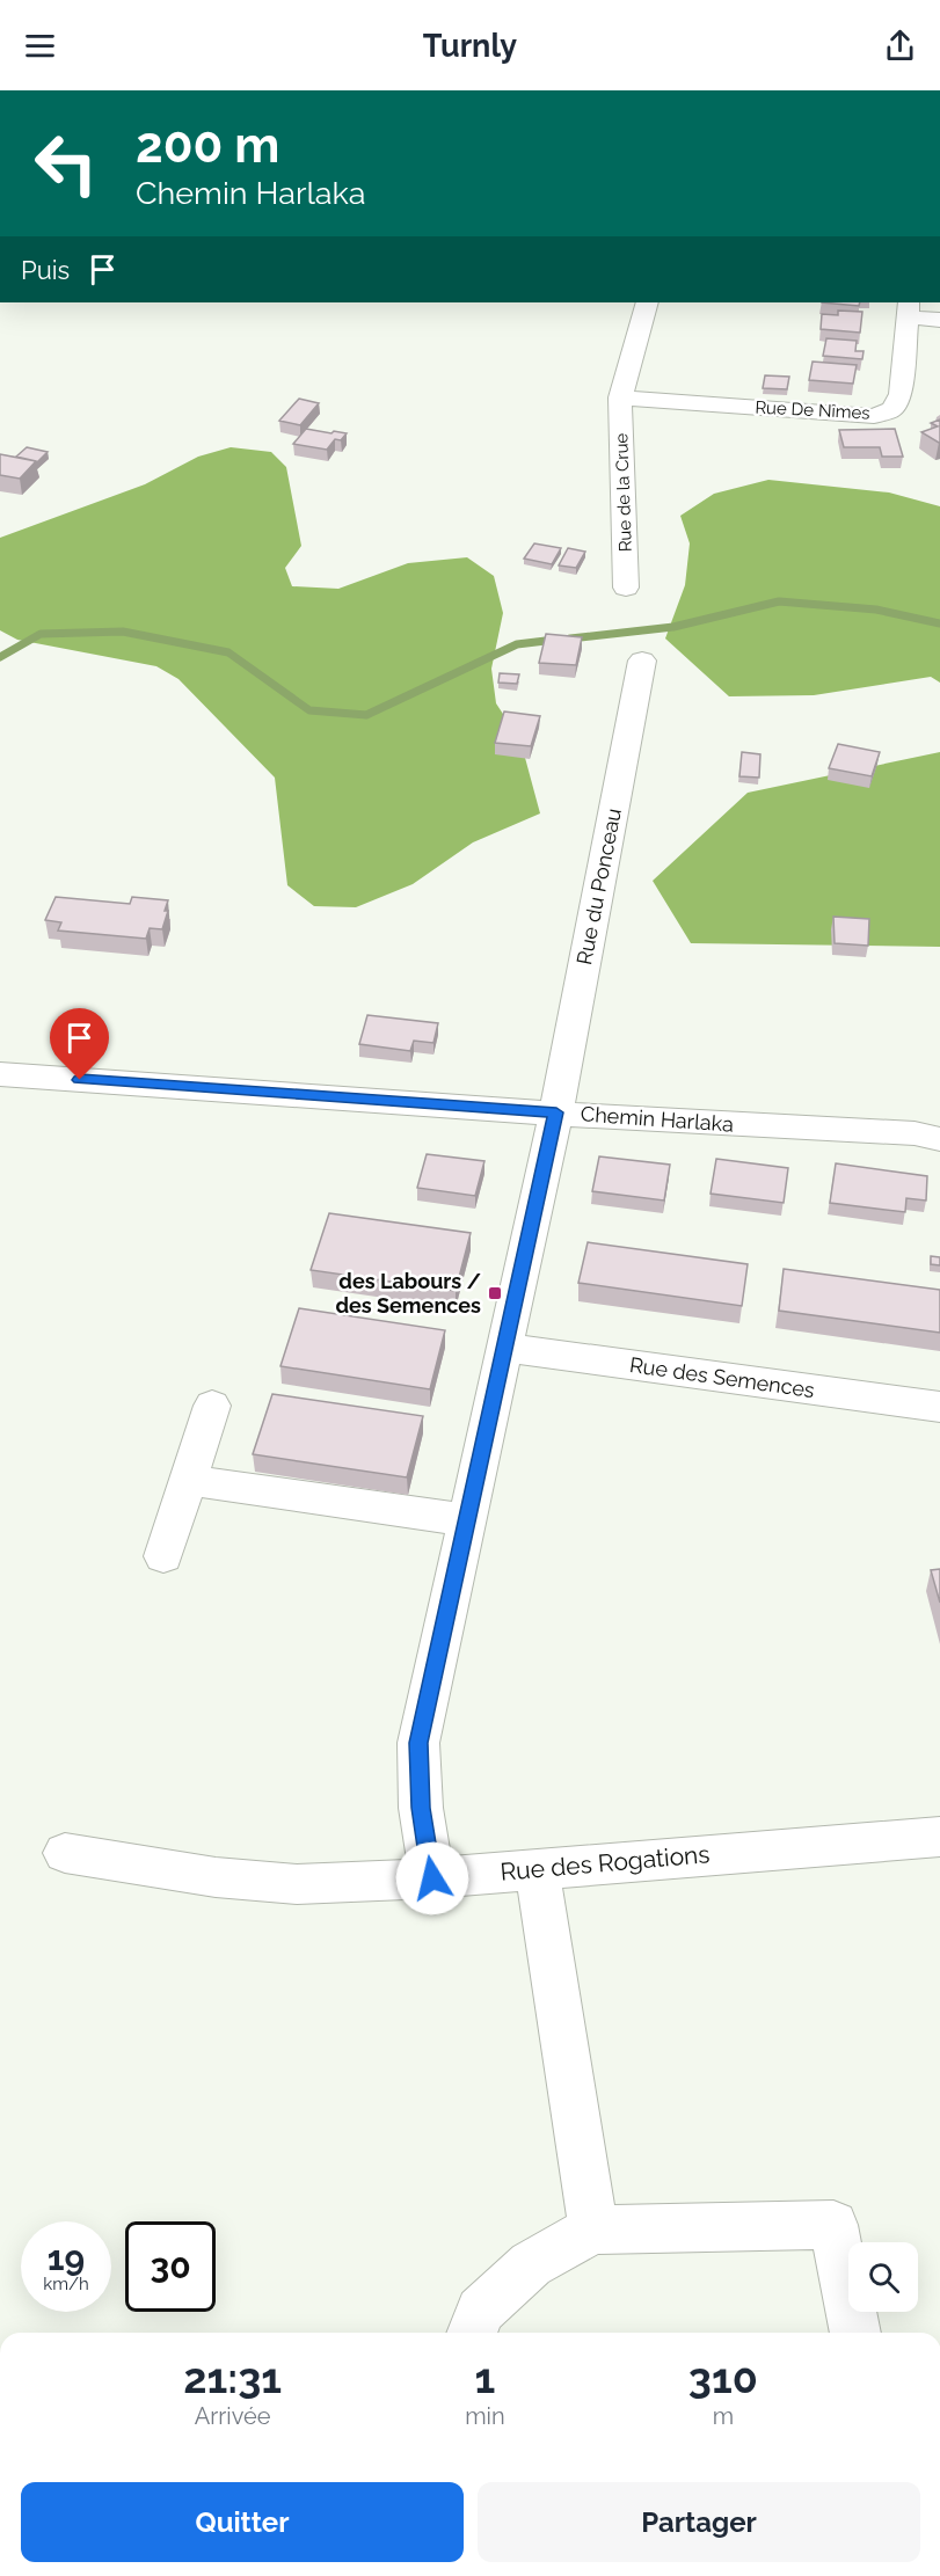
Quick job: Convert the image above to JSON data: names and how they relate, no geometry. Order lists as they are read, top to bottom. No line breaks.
{"streets":{"street":["Rue De Nîmes","Rue de la Crue","Rue du Ponceau","Chemin Harlaka","Rue des Semences","Rue des Rogations"]},"crossings":[["Rue De Nîmes","Rue de la Crue"],["Rue du Ponceau","Chemin Harlaka"],["Rue du Ponceau","Rue des Semences"],["Rue du Ponceau","Rue des Rogations"]],"places":{"transit":["des Labours / des Semences"]},"page":{"header":"Turnly","turn":["200 m","Chemin Harlaka"],"then":"Puis","speed":"19 km/h","limit":"30","eta":["21:31","Arrivée","1","min","310","m"],"buttons":["Quitter","Partager"]}}
